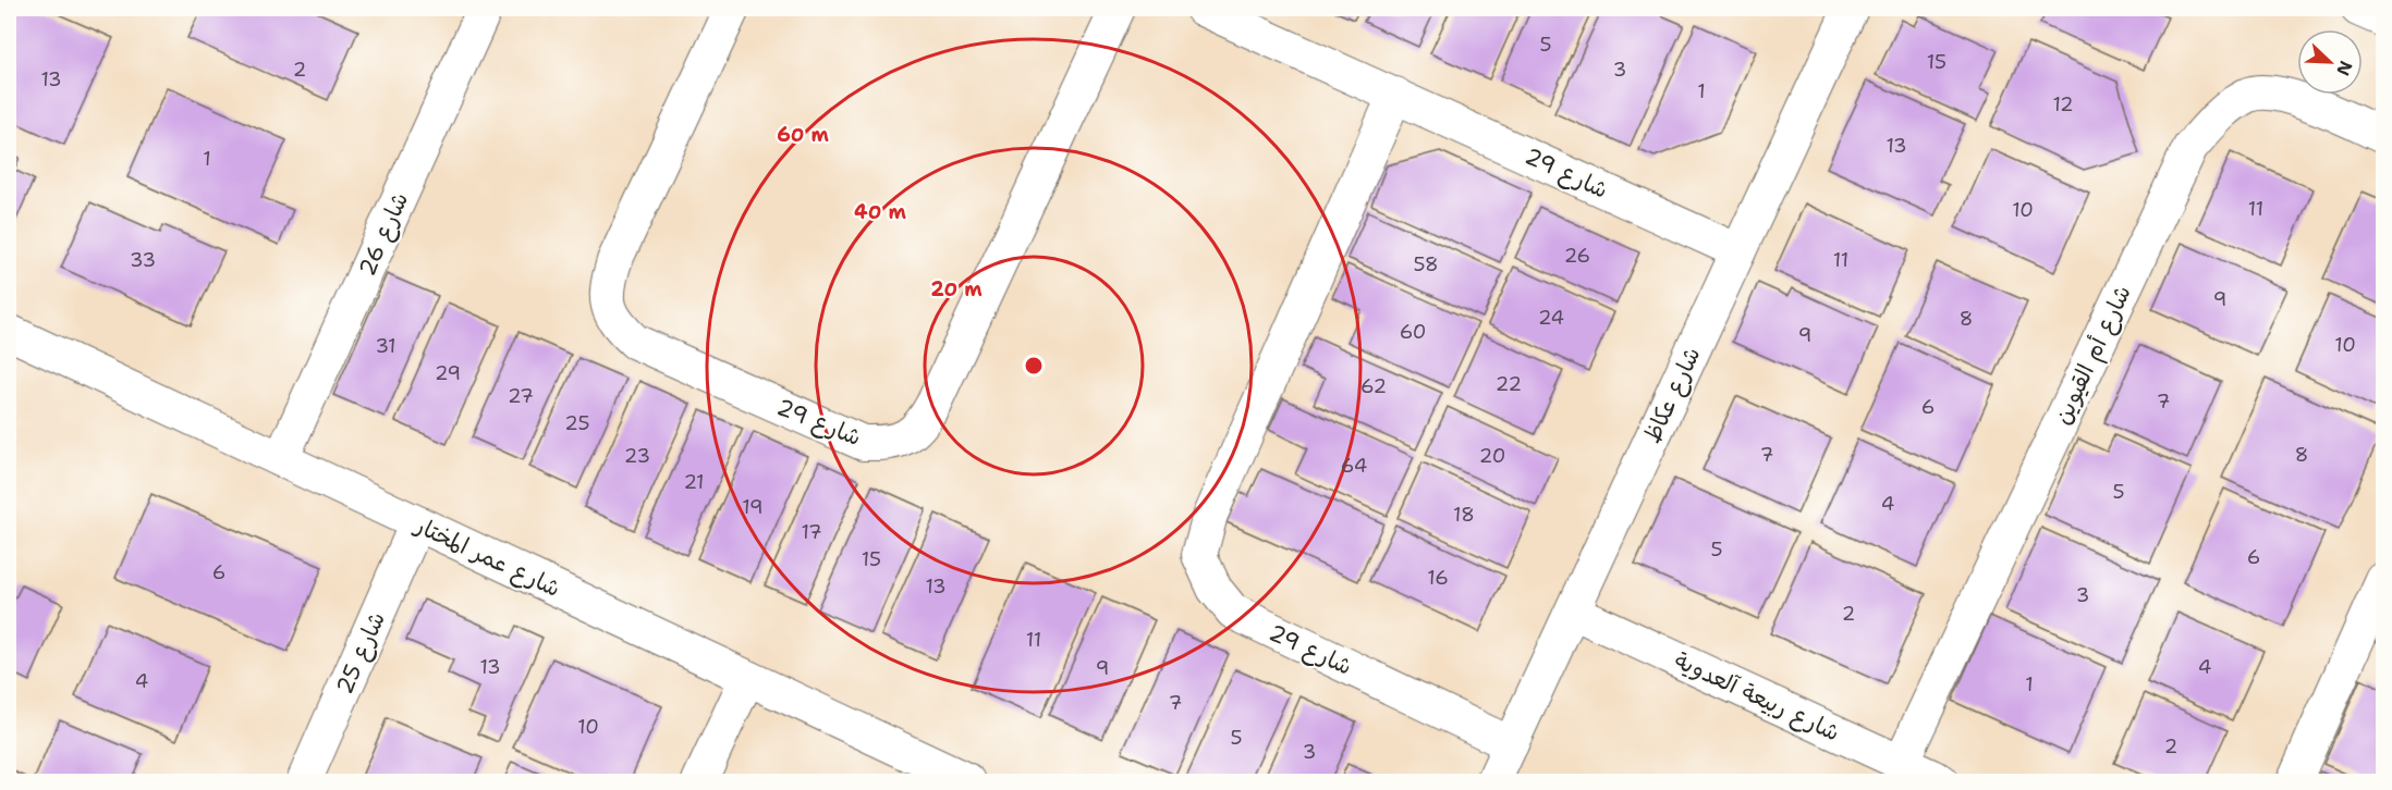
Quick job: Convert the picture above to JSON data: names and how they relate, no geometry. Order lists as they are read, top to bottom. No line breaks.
{"streets":{"street":["شارع 29","شارع 26","شارع أم القيوين","شارع عكاظ","شارع عمر المختار","شارع 25","شارع ربيعة آلعدوية"]},"crossings":[["شارع 29","شارع عكاظ"],["شارع 26","شارع عمر المختار"],["شارع أم القيوين","شارع ربيعة آلعدوية"],["شارع عكاظ","شارع ربيعة آلعدوية"],["شارع عمر المختار","شارع 25"]],"house_numbers":["5","15","2","3","13","1","12","13","1","11","10","26","33","11","58","9","24","8","60","9","10","31","29","22","62","27","7","6","25","7","8","23","20","64","21","5","4","19","18","17","5","6","15","6","16","13","3","2","11","13","4","9","4","1","7","10","5","2","3"],"north":"bottom right","rings":["60 m","40 m","20 m"]}
